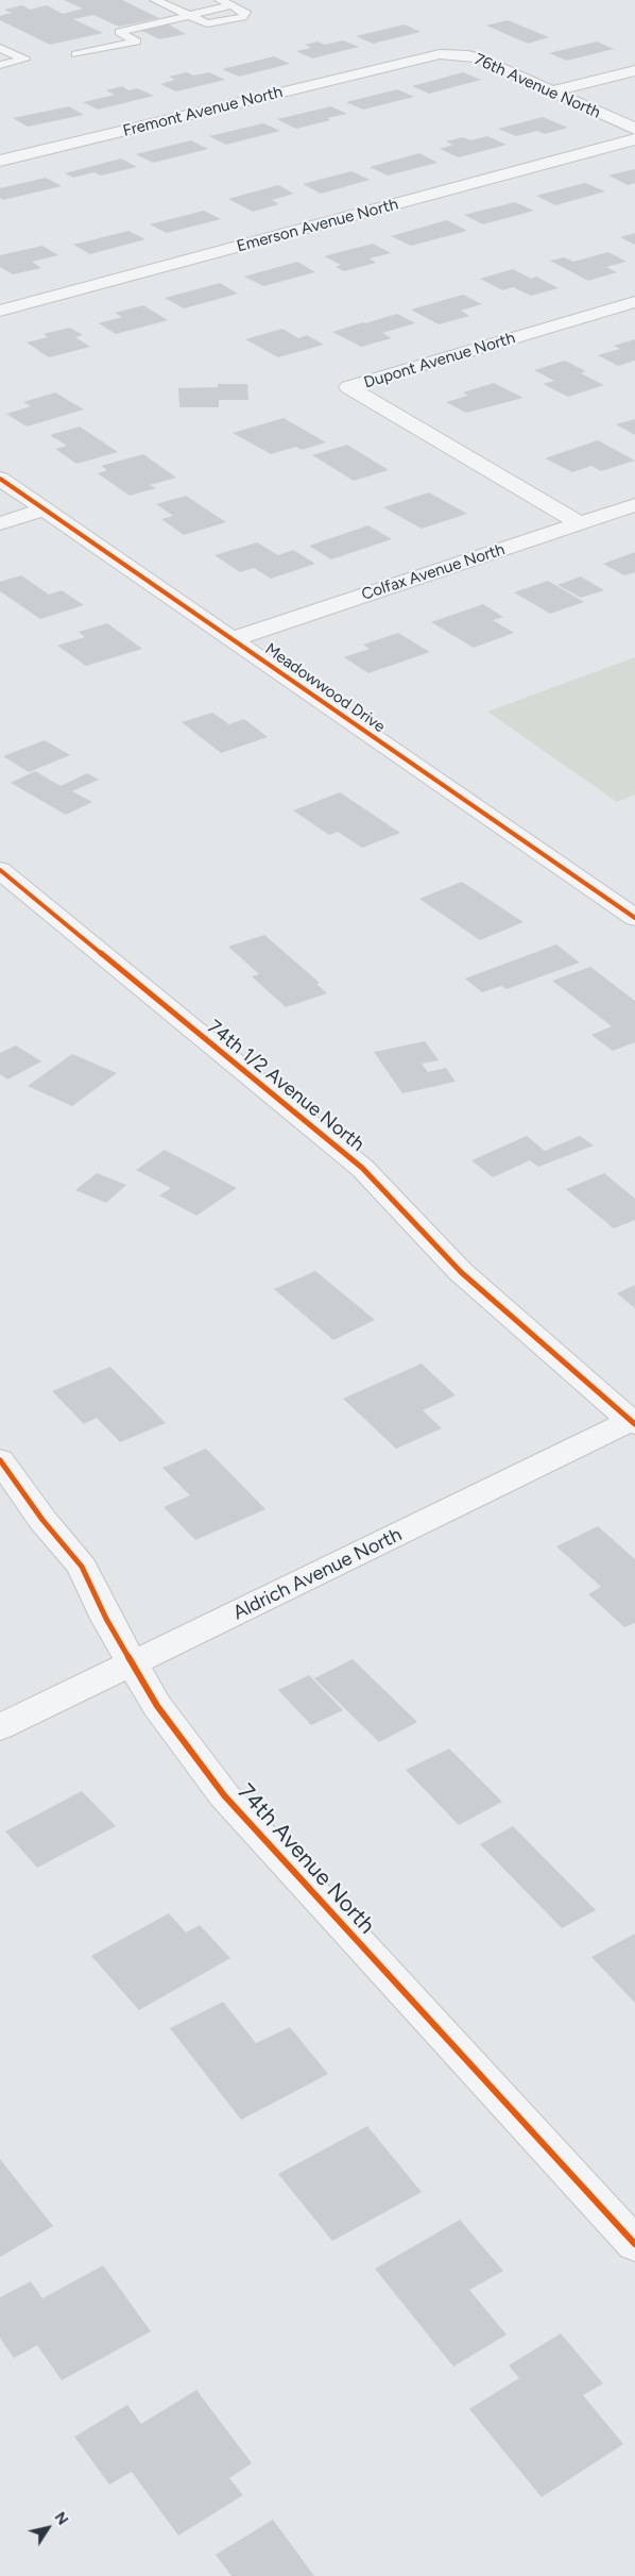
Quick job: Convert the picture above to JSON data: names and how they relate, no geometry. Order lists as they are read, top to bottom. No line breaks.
{"streets":{"street":["76th Avenue North","Fremont Avenue North","Emerson Avenue North","Dupont Avenue North","Colfax Avenue North","Meadowwood Drive","74th 1/2 Avenue North","Aldrich Avenue North","74th Avenue North"]},"crossings":[["76th Avenue North","Fremont Avenue North"],["Dupont Avenue North","Colfax Avenue North"],["Colfax Avenue North","Meadowwood Drive"],["74th 1/2 Avenue North","Aldrich Avenue North"],["Aldrich Avenue North","74th Avenue North"]],"north":"top right"}
